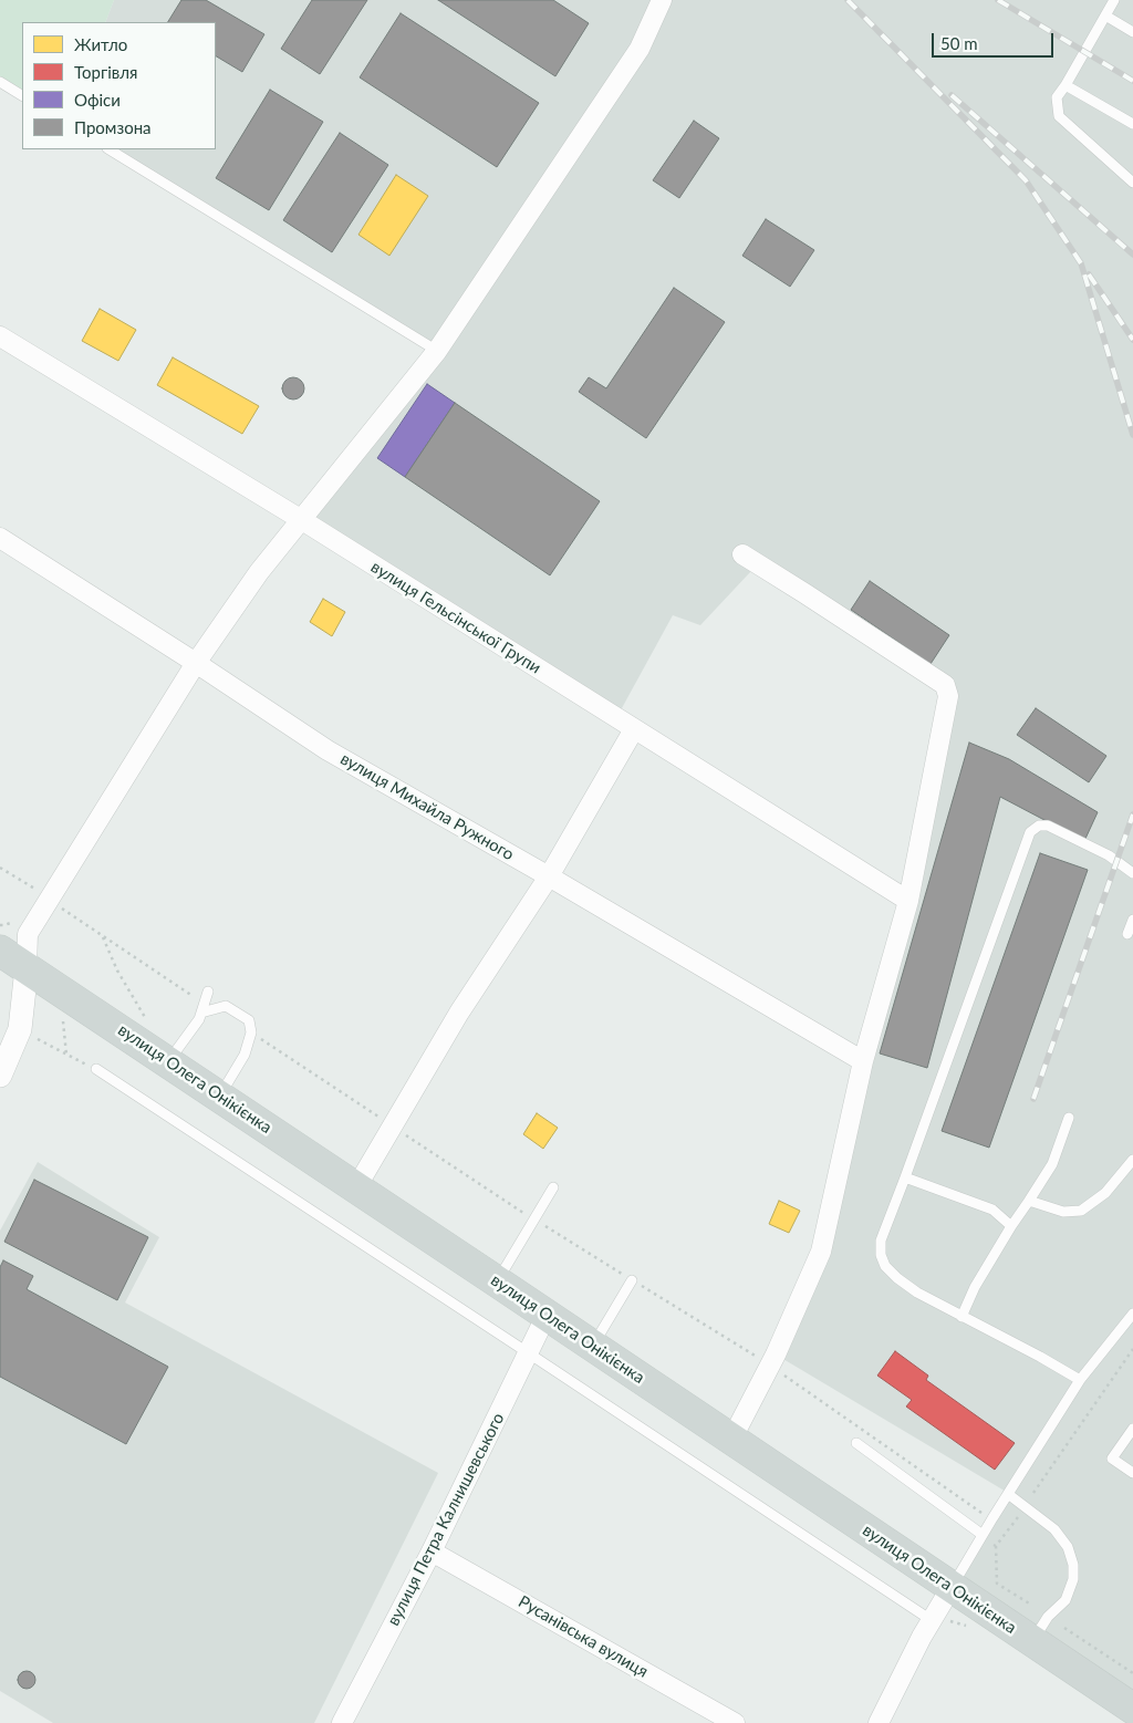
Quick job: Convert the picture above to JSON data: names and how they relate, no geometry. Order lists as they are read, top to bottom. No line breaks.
{"streets":{"main road":["вулиця Олега Онікієнка"],"street":["вулиця Гельсінської Групи","вулиця Михайла Ружного","вулиця Петра Калнишевського","Русанівська вулиця"]},"crossings":[["вулиця Олега Онікієнка","вулиця Петра Калнишевського"],["вулиця Петра Калнишевського","Русанівська вулиця"]],"legend":["Житло","Торгівля","Офіси","Промзона"],"scale_bar":"50 m"}
